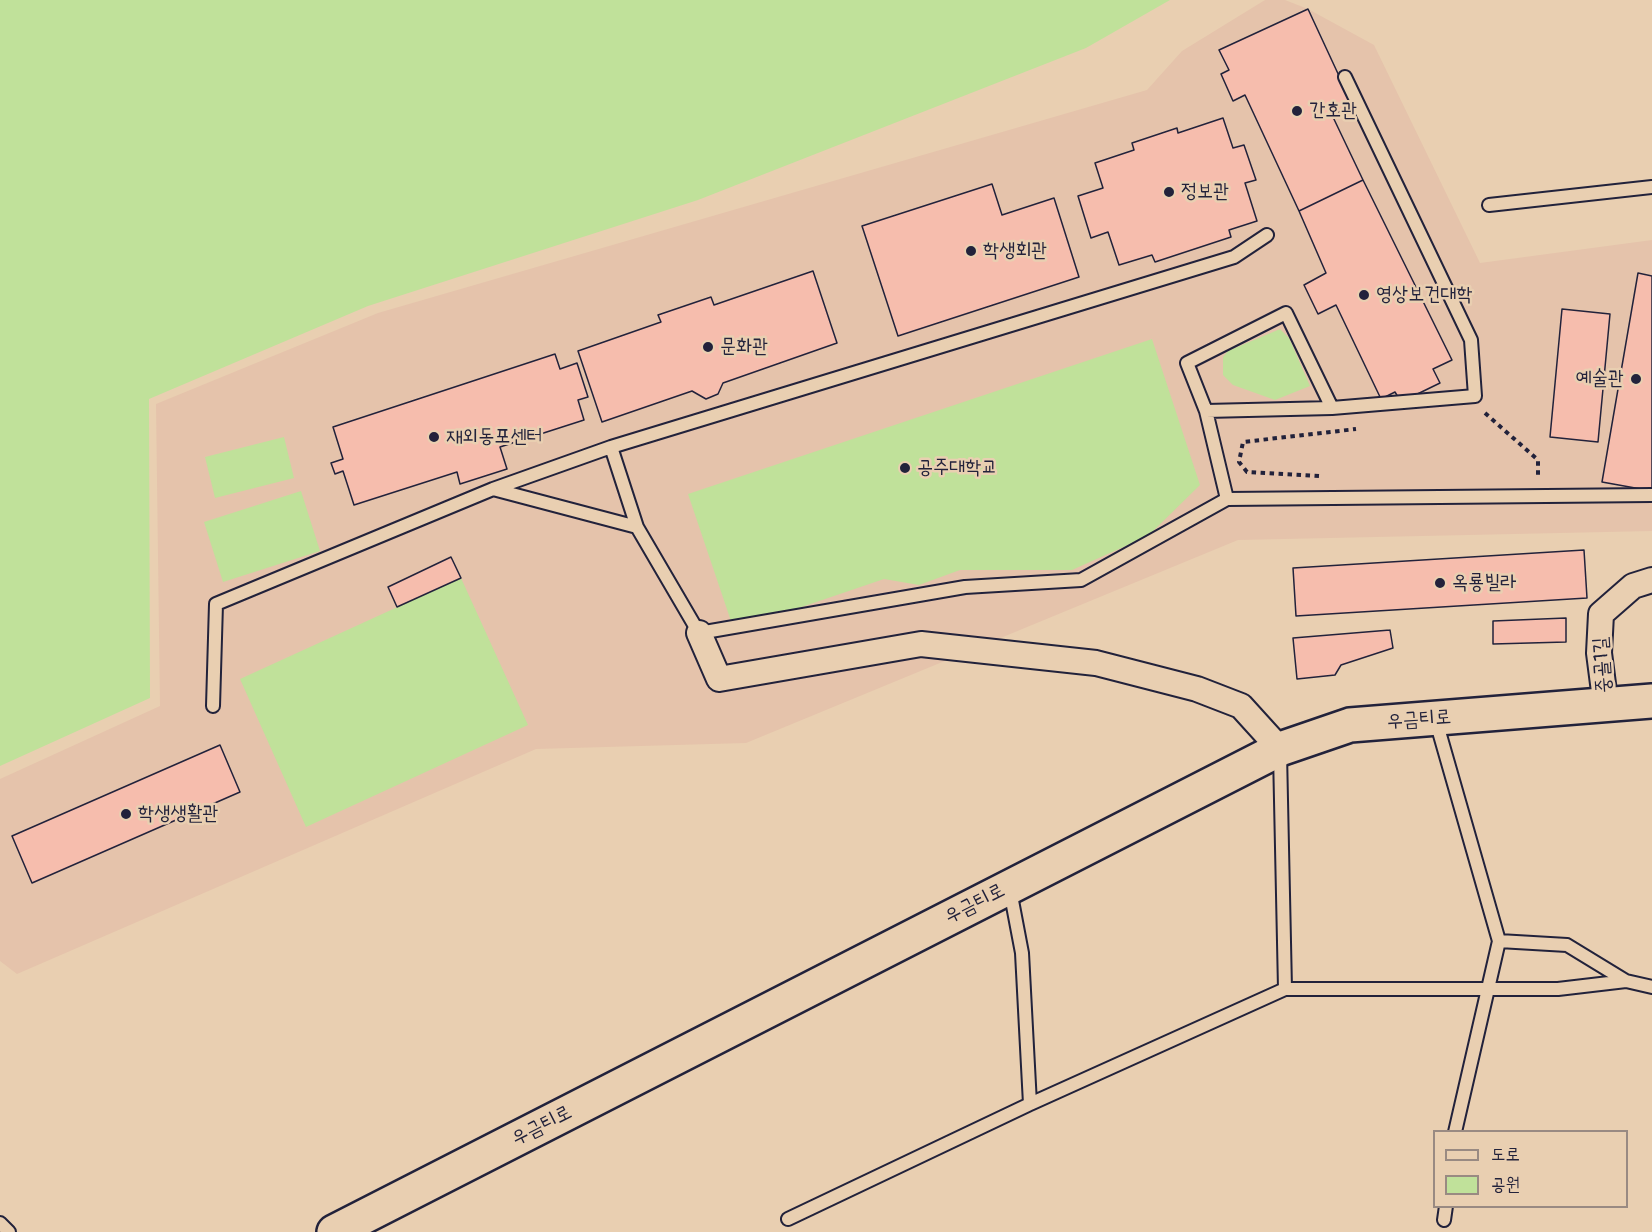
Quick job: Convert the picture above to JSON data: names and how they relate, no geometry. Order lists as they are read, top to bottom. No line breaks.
{"streets":{"main road":["우금티로"],"street":["중골1길"]},"crossings":[["중골1길","우금티로"]],"places":["간호관","정보관","학생회관","영상보건대학","문화관","예술관","재외동포센터","공주대학교","옥룡빌라","학생생활관"],"legend":["도로","공원"]}
